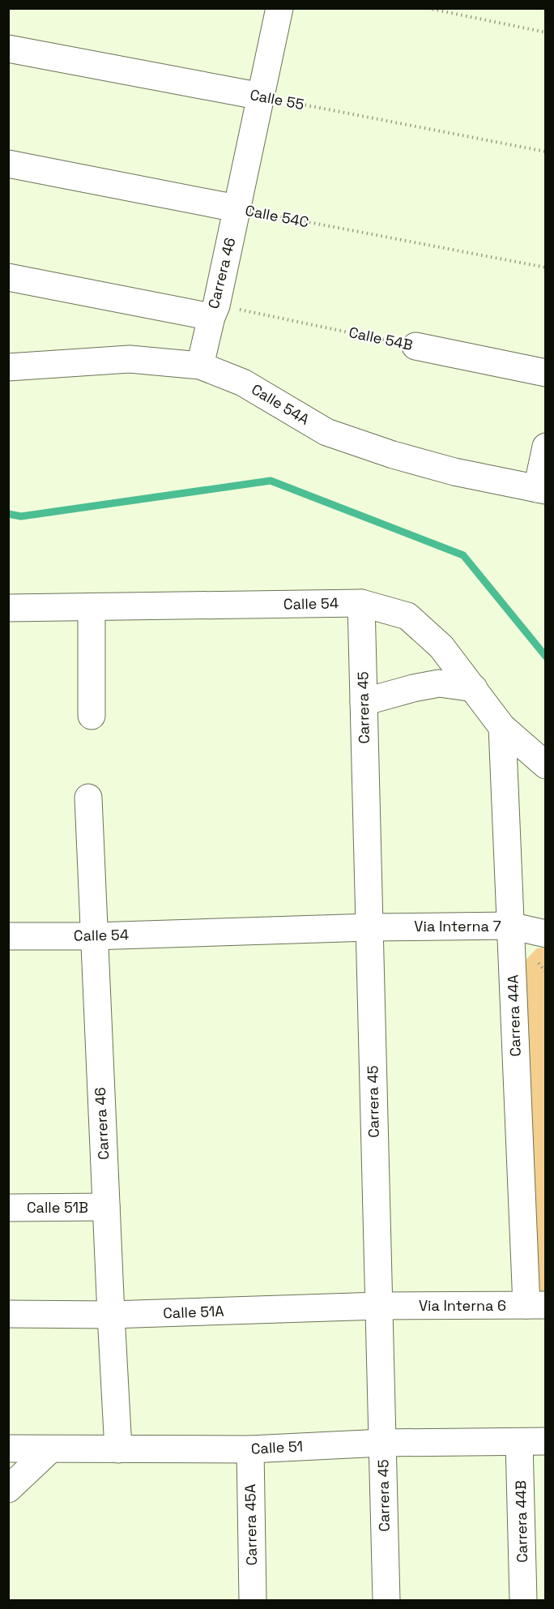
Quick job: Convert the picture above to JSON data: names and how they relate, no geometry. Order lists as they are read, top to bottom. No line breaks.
{"streets":{"street":["Calle 55","Calle 54C","Carrera 46","Calle 54B","Calle 54A","Calle 54","Carrera 45","Via Interna 7","Carrera 44A","Calle 51B","Via Interna 6","Calle 51A","Calle 51","Carrera 44B","Carrera 45A"]},"crossings":[["Calle 55","Carrera 46"],["Calle 54C","Carrera 46"],["Carrera 46","Calle 54B"],["Carrera 46","Calle 54A"],["Carrera 46","Calle 54"],["Carrera 46","Calle 51B"],["Carrera 46","Calle 51A"],["Carrera 46","Calle 51"],["Calle 54","Carrera 45"],["Calle 54","Via Interna 7"],["Calle 54","Carrera 44A"],["Carrera 45","Via Interna 7"],["Carrera 45","Via Interna 6"],["Carrera 45","Calle 51A"],["Carrera 45","Calle 51"],["Via Interna 7","Carrera 44A"],["Carrera 44A","Via Interna 6"],["Via Interna 6","Calle 51A"],["Calle 51","Carrera 44B"],["Calle 51","Carrera 45A"]]}
